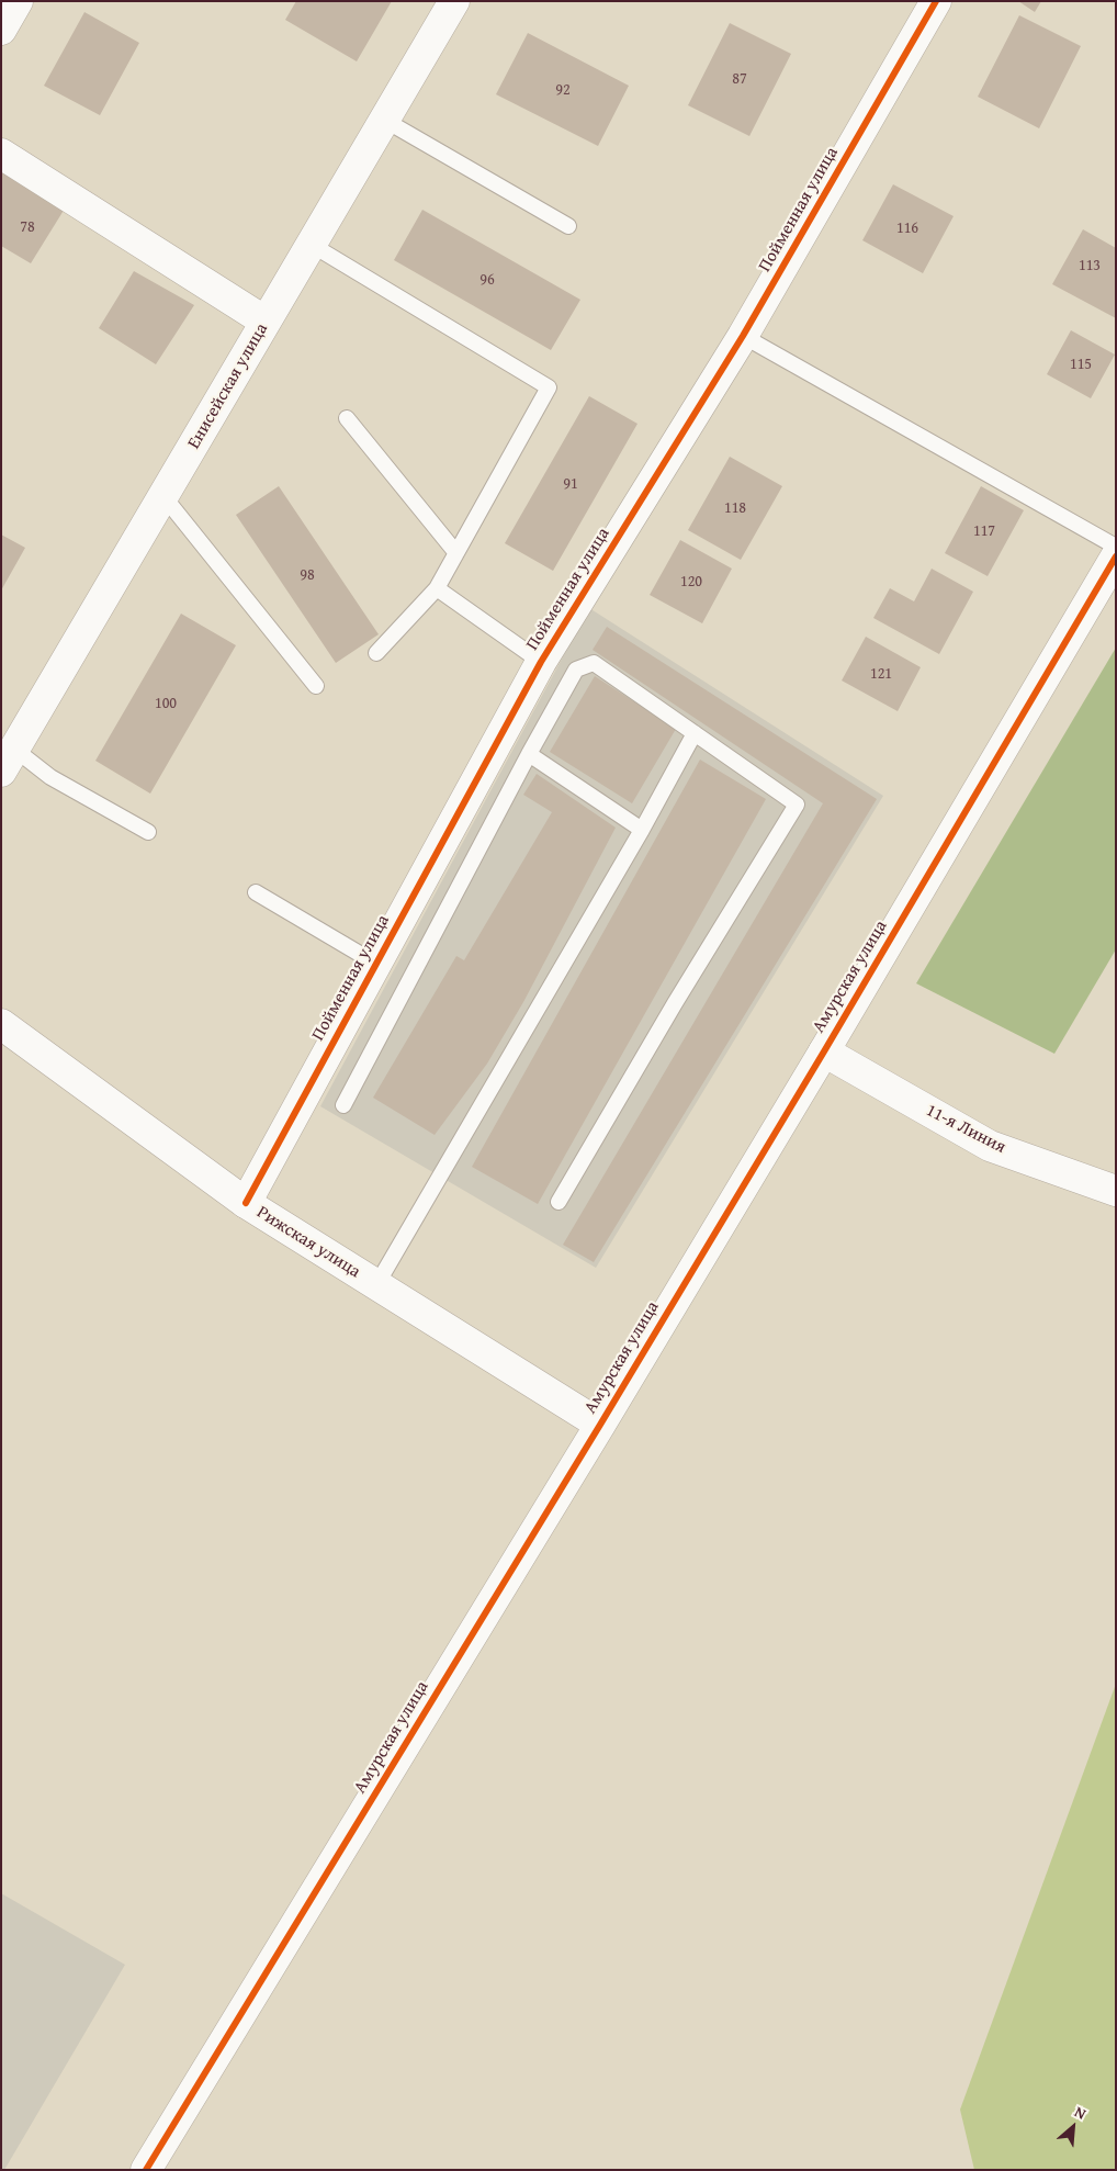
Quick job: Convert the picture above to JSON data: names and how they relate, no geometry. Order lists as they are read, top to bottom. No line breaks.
{"streets":{"street":["Пойменная улица","Енисейская улица","Амурская улица","11-я Линия","Рижская улица"]},"crossings":[["Пойменная улица","Рижская улица"],["Амурская улица","11-я Линия"],["Амурская улица","Рижская улица"]],"house_numbers":["87","92","78","116","113","96","115","91","118","117","98","120","121","100"],"north":"top right"}
